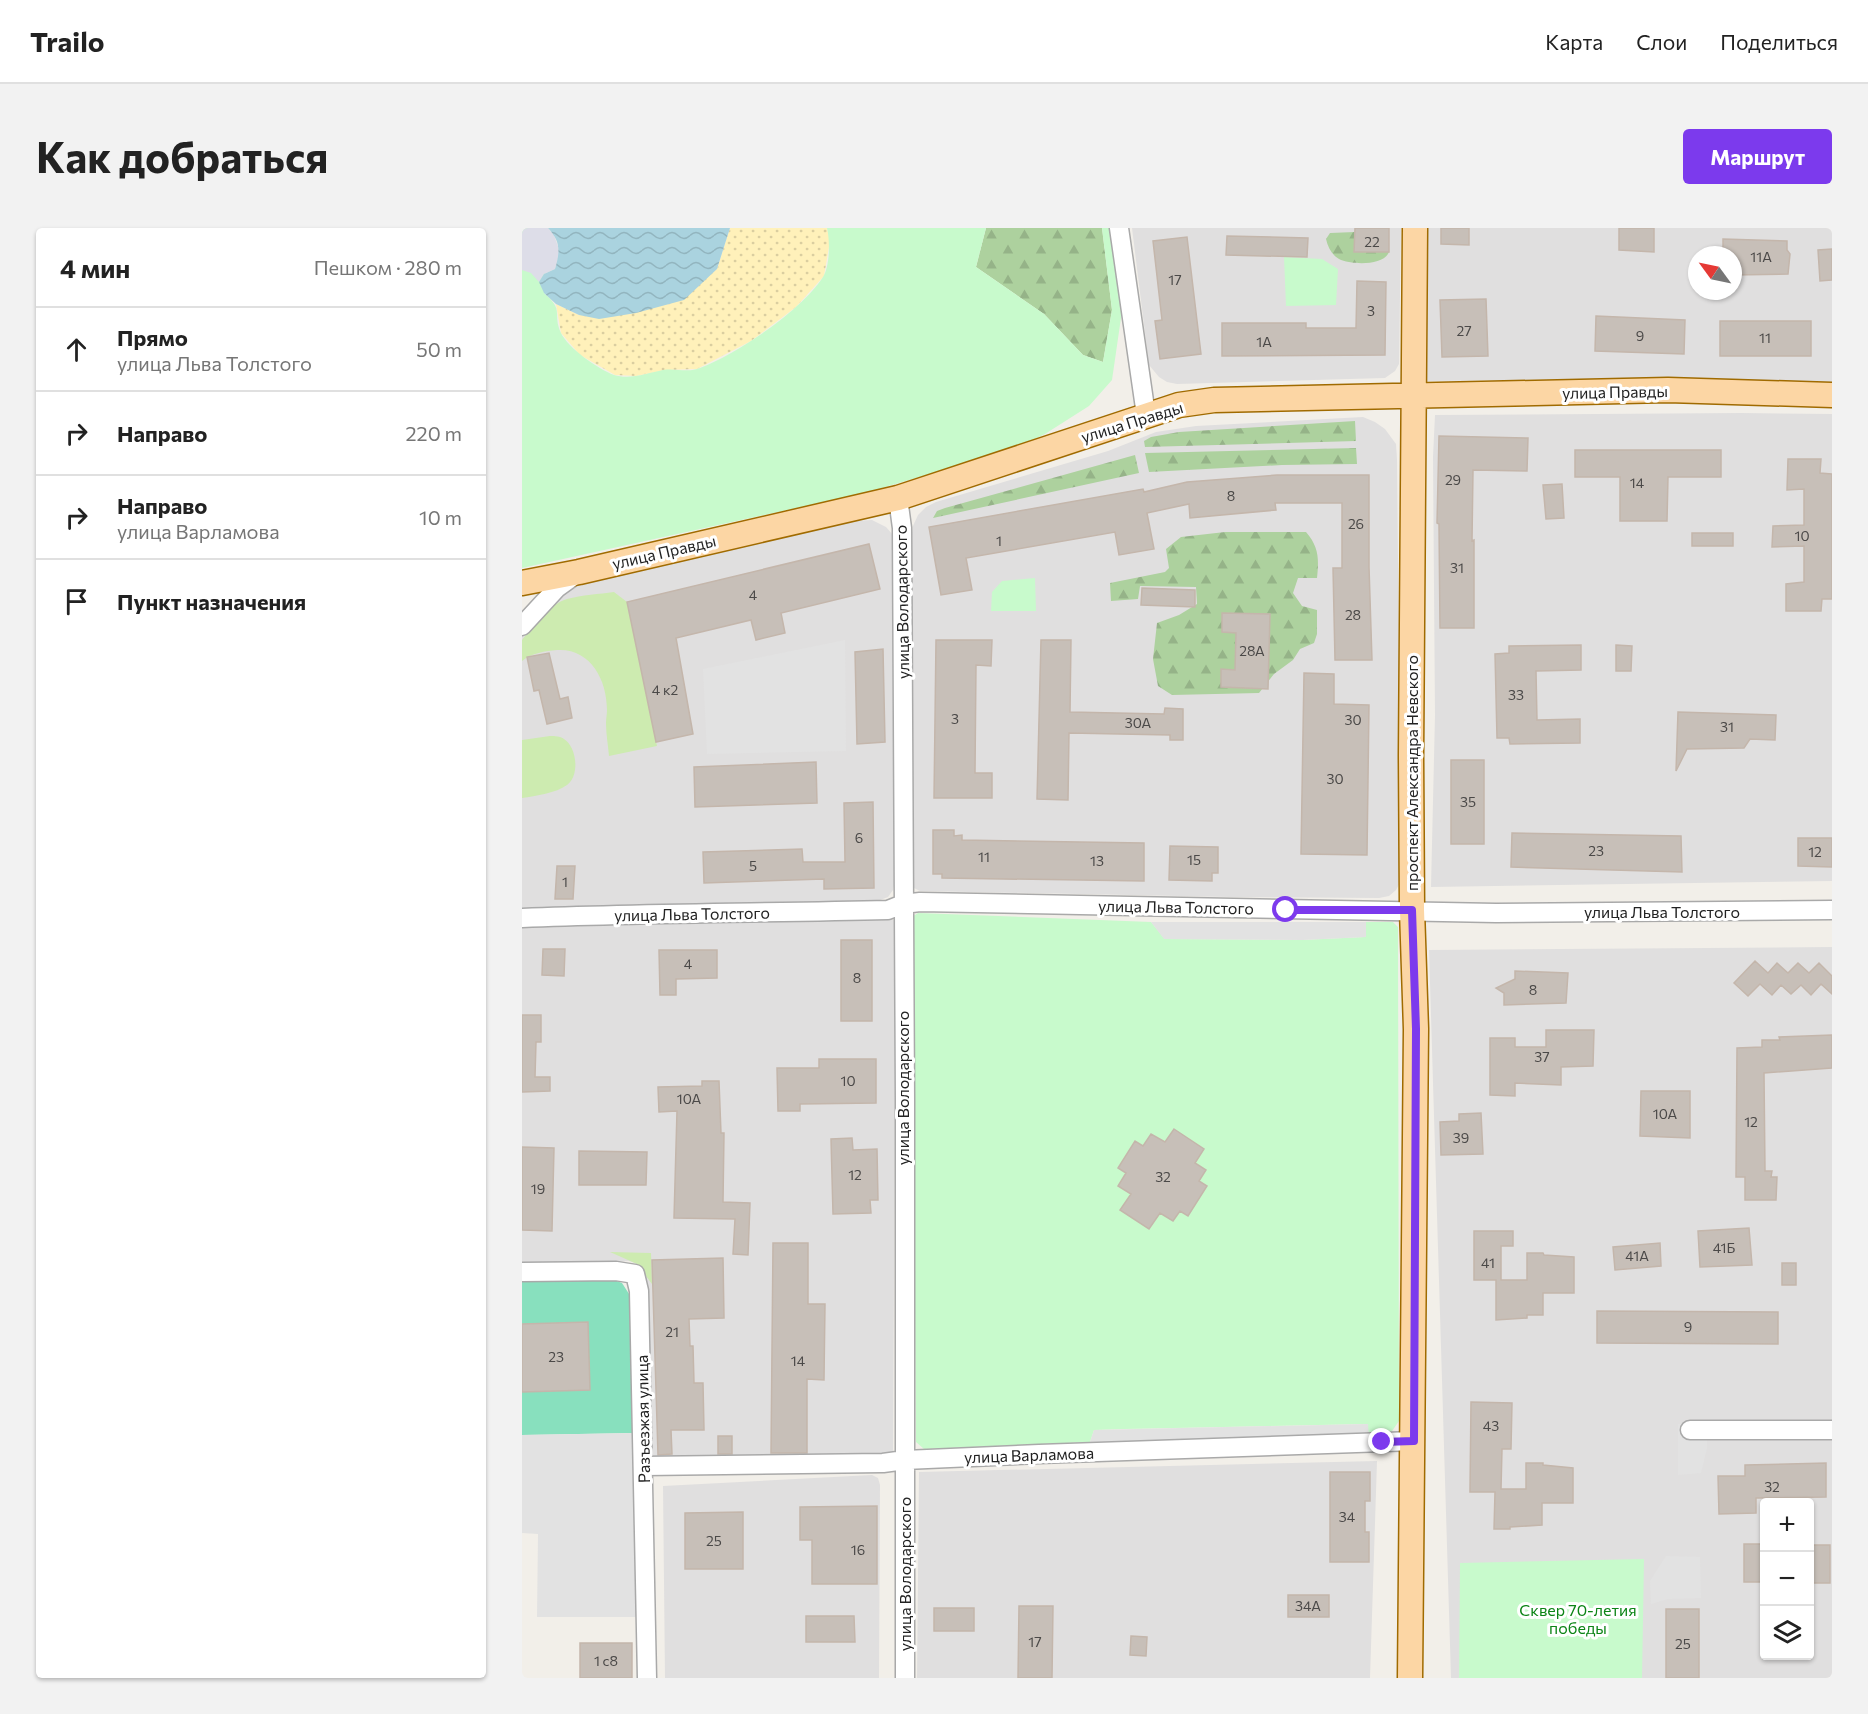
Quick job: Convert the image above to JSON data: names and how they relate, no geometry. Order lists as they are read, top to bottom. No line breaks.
{"streets":{"main road":["улица Правды","проспект Александра Невского"],"street":["улица Володарского","улица Льва Толстого","Разъезжая улица","улица Варламова"]},"crossings":[["улица Правды","улица Володарского"],["улица Правды","проспект Александра Невского"],["улица Володарского","улица Льва Толстого"],["улица Володарского","улица Варламова"],["проспект Александра Невского","улица Льва Толстого"],["проспект Александра Невского","улица Варламова"],["Разъезжая улица","улица Варламова"]],"parks":["Сквер 70-летия победы"],"house_numbers":["22","11А","17","3","27","9","11","1А","29","14","8","26","10","1","31","4","28","28А","4 к2","33","3","30","30А","31","30","35","6","23","12","11","15","13","5","1","4","8","8","37","10","10А","10А","12","39","12","32","19","41Б","41А","41","9","21","23","14","43","32","34","25","16","34А","17","25","1 с8"],"north":"top left","page":{"header":"Trailo","nav":["Карта","Слои","Поделиться"],"buttons":"Маршрут","title":"Как добраться","heading":["4 мин","Пешком · 280 m"],"list":[["Прямо","улица Льва Толстого","50 m"],["Направо","220 m"],["Направо","улица Варламова","10 m"],"Пункт назначения"],"map_buttons":["+","−"]}}
